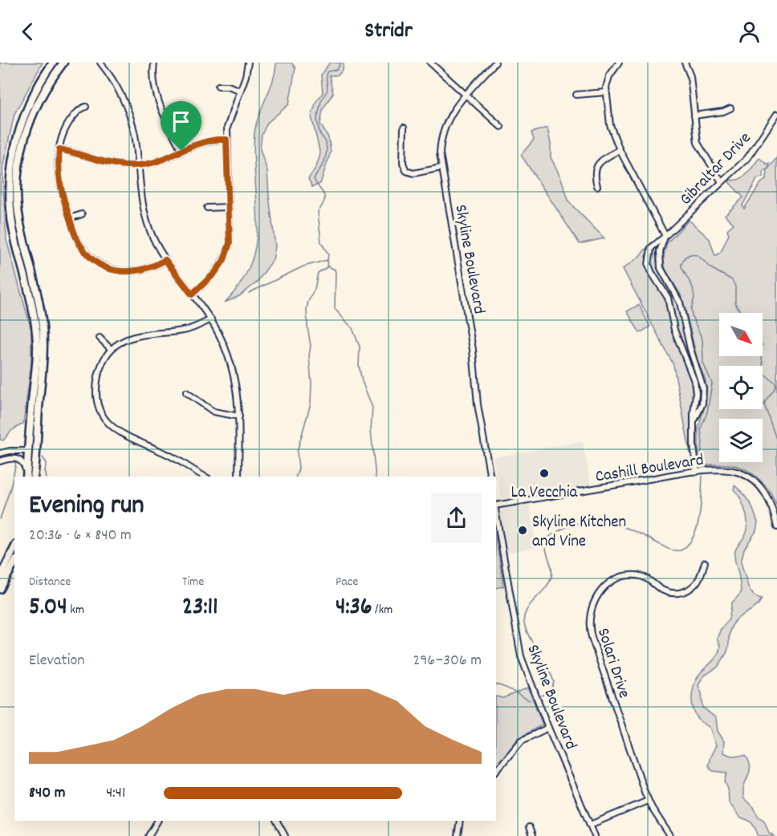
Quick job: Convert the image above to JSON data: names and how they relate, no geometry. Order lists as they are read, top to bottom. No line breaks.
{"streets":{"street":["Gibraltar Drive","Skyline Boulevard","Cashill Boulevard","Solari Drive"]},"crossings":[["Gibraltar Drive","Cashill Boulevard"]],"places":["La Vecchia","Skyline Kitchen and Vine"],"north":"bottom right","page":{"header":"Stridr","heading":["Evening run","20:36 · 6 × 840 m"],"stats":[["Distance","5.04 km"],["Time","23:11"],["Pace","4:36 /km"]],"chart":["Elevation","296–306 m"],"list":[{"name":"840 m","note":"4:41"}]}}
